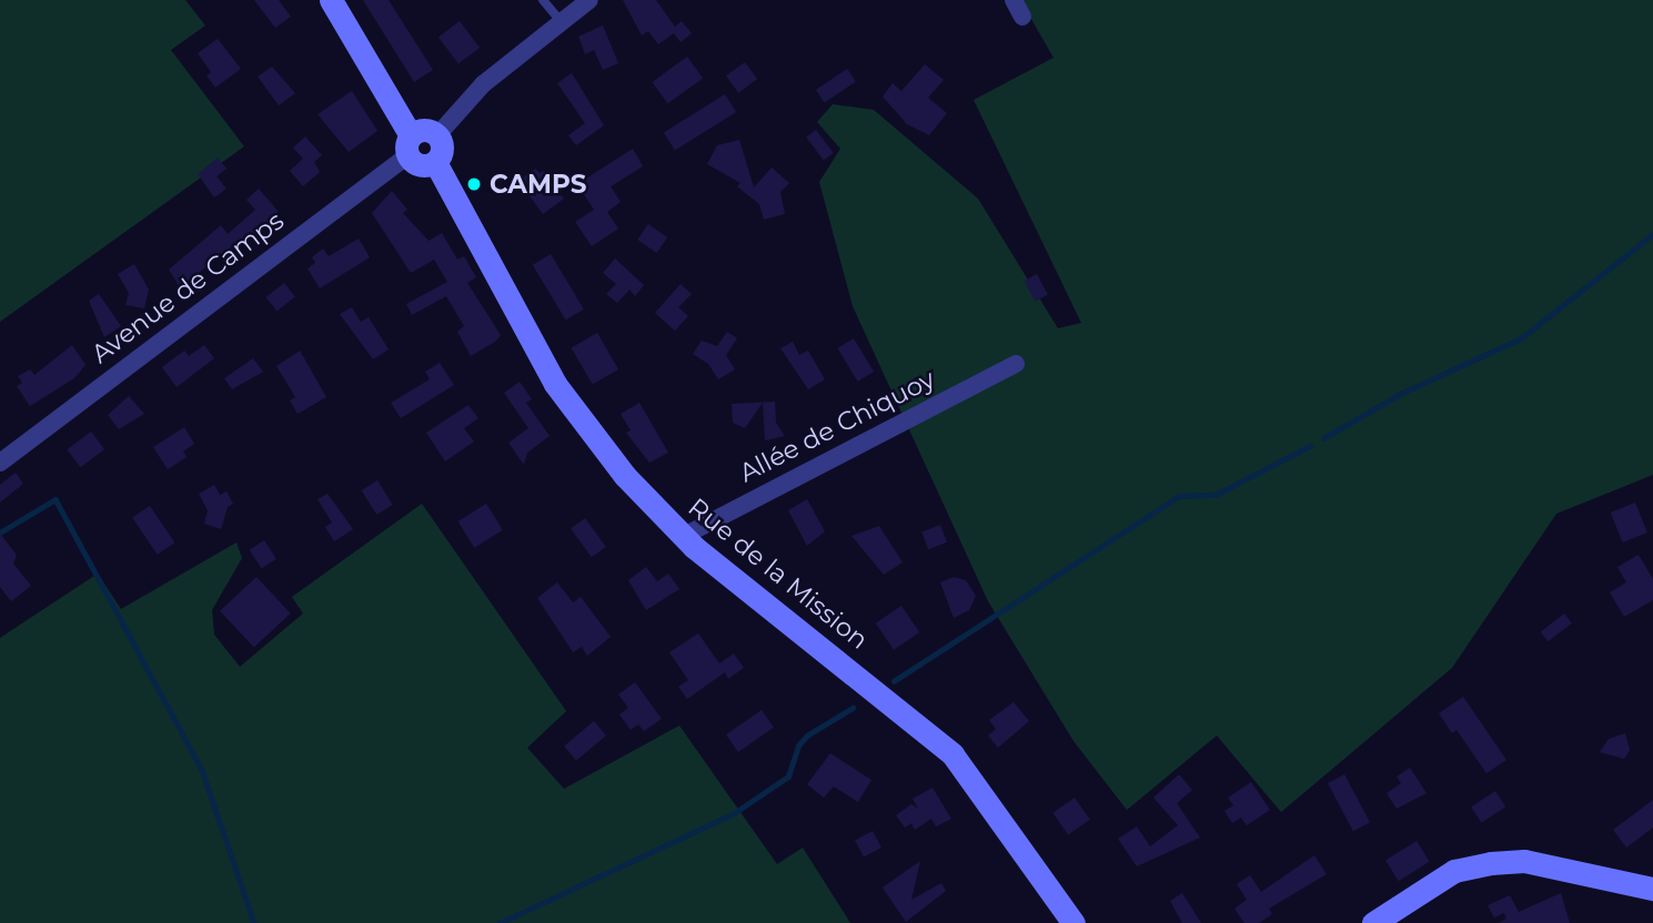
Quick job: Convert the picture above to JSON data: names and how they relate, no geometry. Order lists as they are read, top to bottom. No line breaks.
{"streets":{"main road":["Rue de la Mission"],"street":["Avenue de Camps","Allée de Chiquoy"]},"crossings":[["Avenue de Camps","Rue de la Mission"],["Allée de Chiquoy","Rue de la Mission"]],"places":["CAMPS"]}
